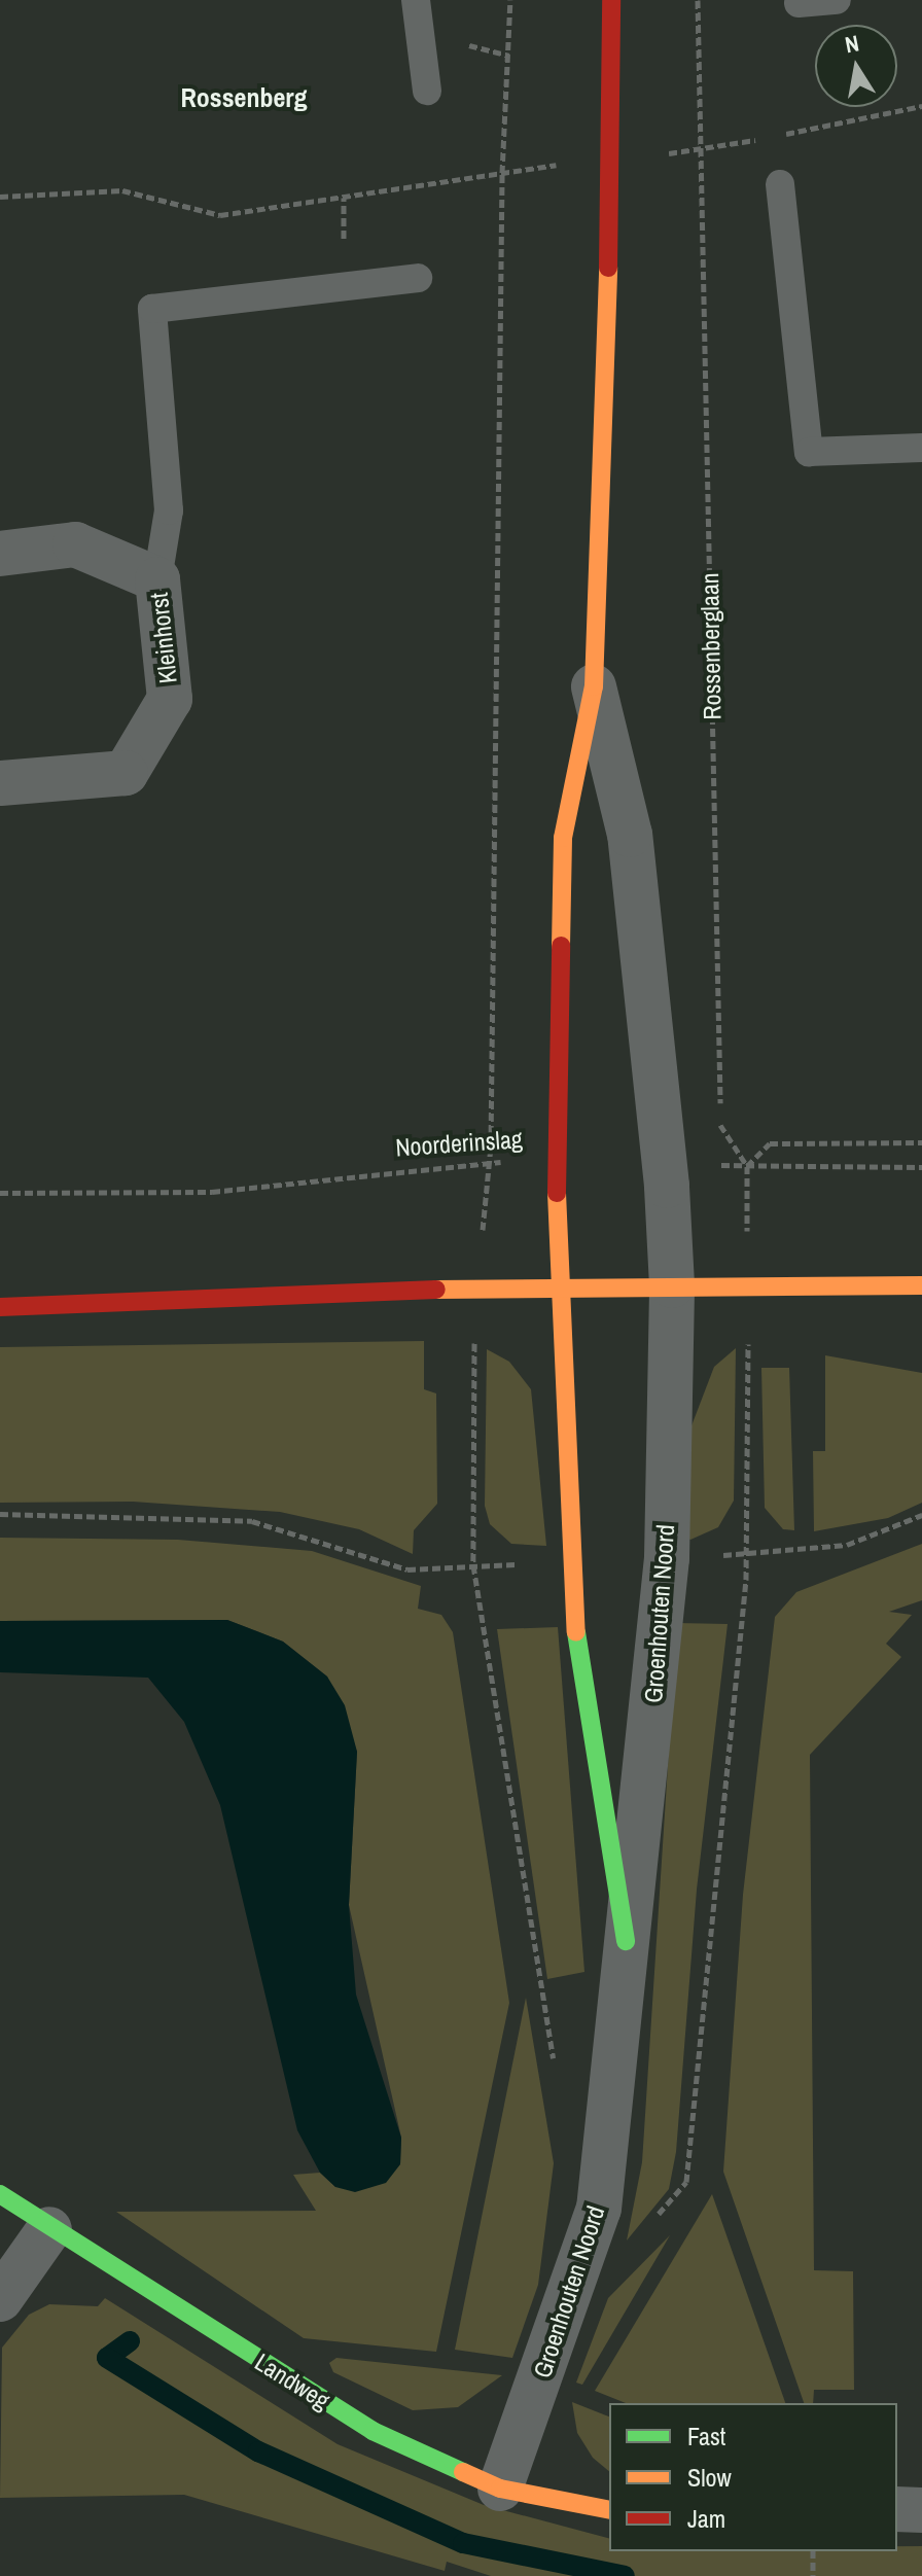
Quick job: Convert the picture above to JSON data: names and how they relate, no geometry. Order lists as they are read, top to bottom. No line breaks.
{"streets":{"street":["Kleinhorst","Groenhouten Noord","Landweg"],"path":["Rossenberglaan","Noorderinslag"]},"crossings":[["Groenhouten Noord","Landweg"]],"districts":["Rossenberg"],"legend":["Fast","Slow","Jam"],"north":"top"}
